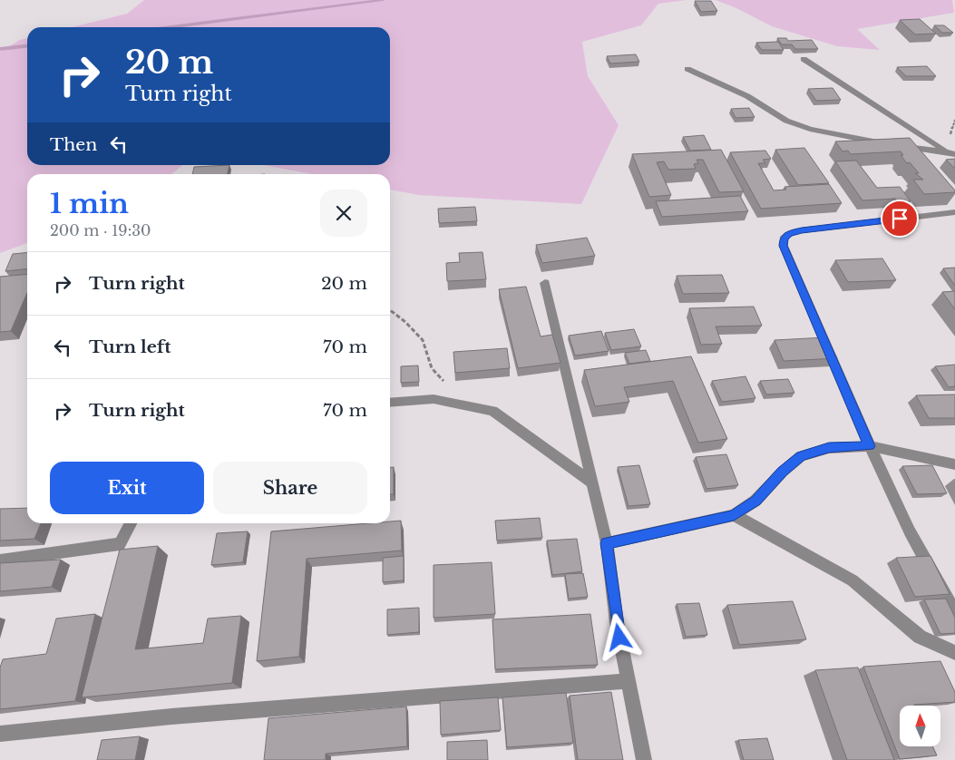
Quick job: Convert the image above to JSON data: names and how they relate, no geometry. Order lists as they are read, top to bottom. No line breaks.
{"north":"top","page":{"turn":["20 m","Turn right"],"then":"Then","heading":["1 min","200 m · 19:30"],"list":[{"name":"Turn right","value":"20 m"},{"name":"Turn left","value":"70 m"},{"name":"Turn right","value":"70 m"}],"buttons":["Exit","Share"]}}
